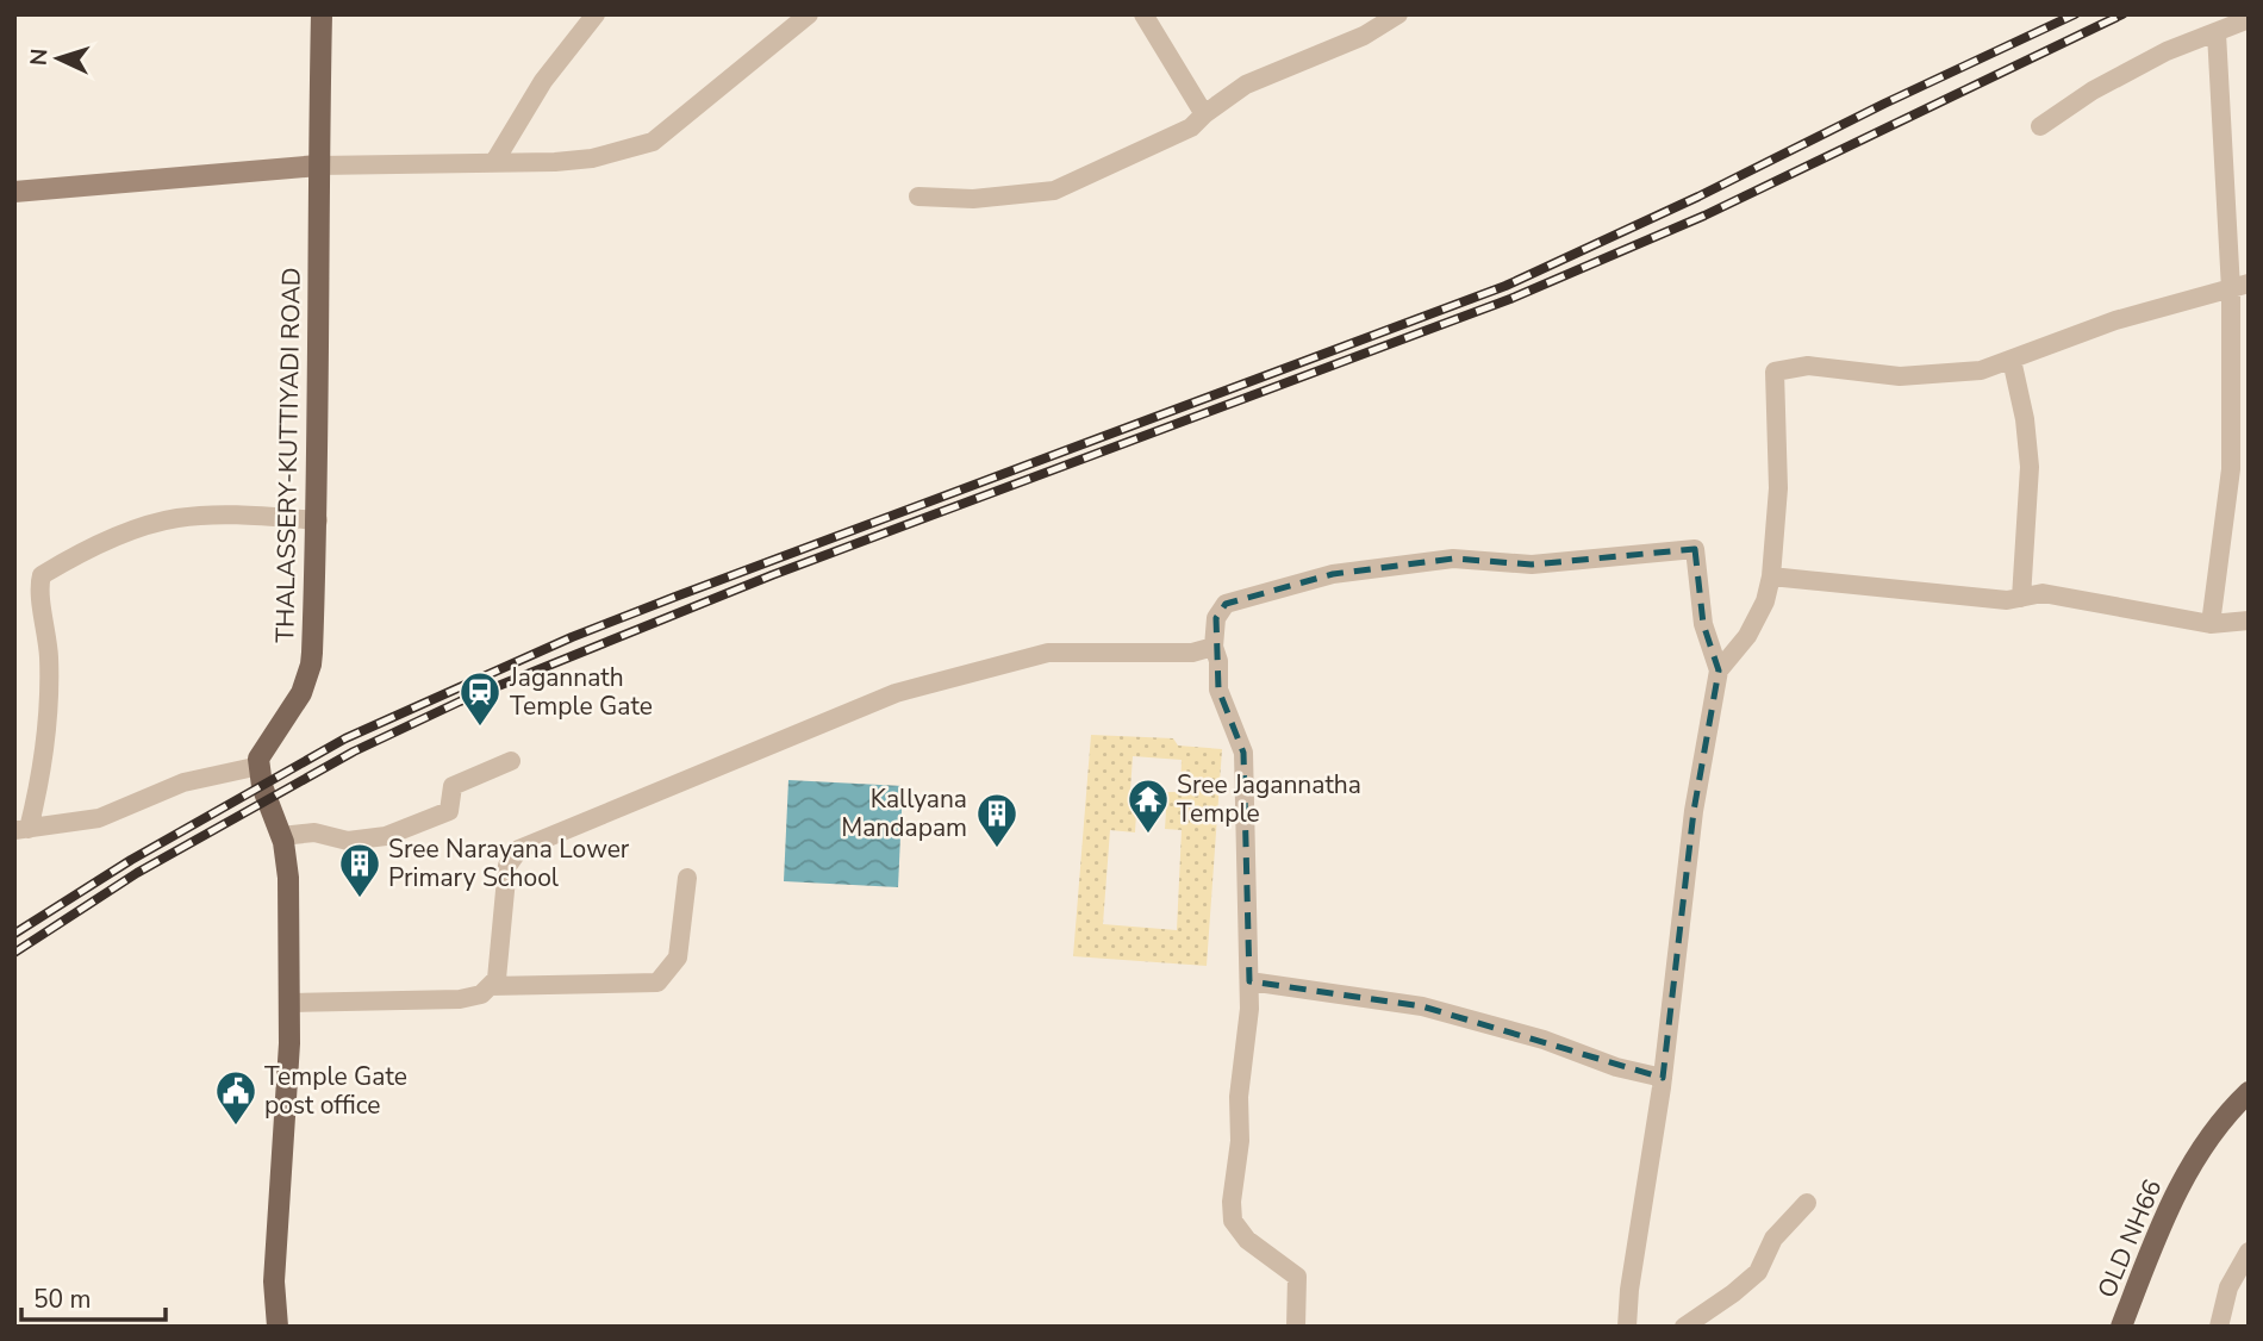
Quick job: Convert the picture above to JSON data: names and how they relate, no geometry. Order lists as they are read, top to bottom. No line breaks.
{"streets":{"main road":["THALASSERY-KUTTIYADI ROAD","OLD NH66"]},"places":{"station":["Jagannath Temple Gate"],"temple":["Sree Jagannatha Temple"],"building":["Kallyana Mandapam","Sree Narayana Lower Primary School"],"public building":["Temple Gate post office"]},"scale_bar":"50 m","north":"left"}
